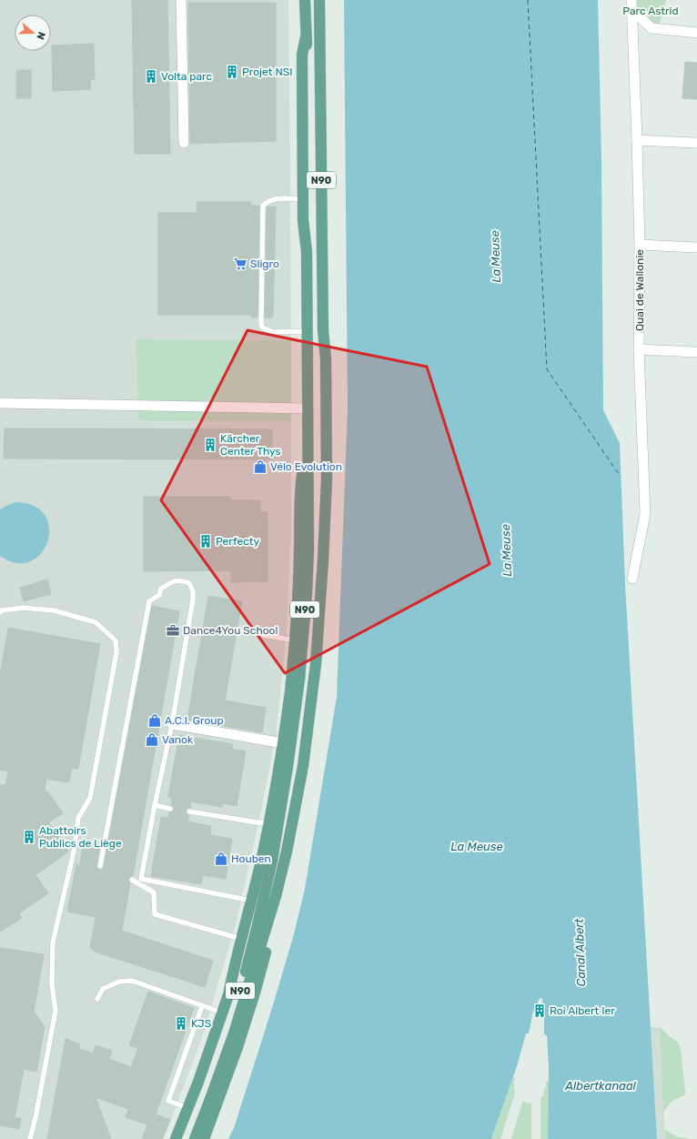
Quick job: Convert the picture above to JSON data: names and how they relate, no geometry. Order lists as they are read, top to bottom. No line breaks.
{"streets":{"main road":["N90"],"street":["Quai de Wallonie"]},"water":["La Meuse","Canal Albert","Albertkanaal"],"parks":["Parc Astrid"],"places":{"building":["Projet NSI","Volta parc","Kärcher Center Thys","Perfecty","Abattoirs Publics de Liège","Roi Albert Ier","KJS"],"supermarket":["Sligro"],"shop":["Vélo Evolution","A.C.I. Group","Vanok","Houben"],"office":["Dance4You School"]},"north":"right"}
